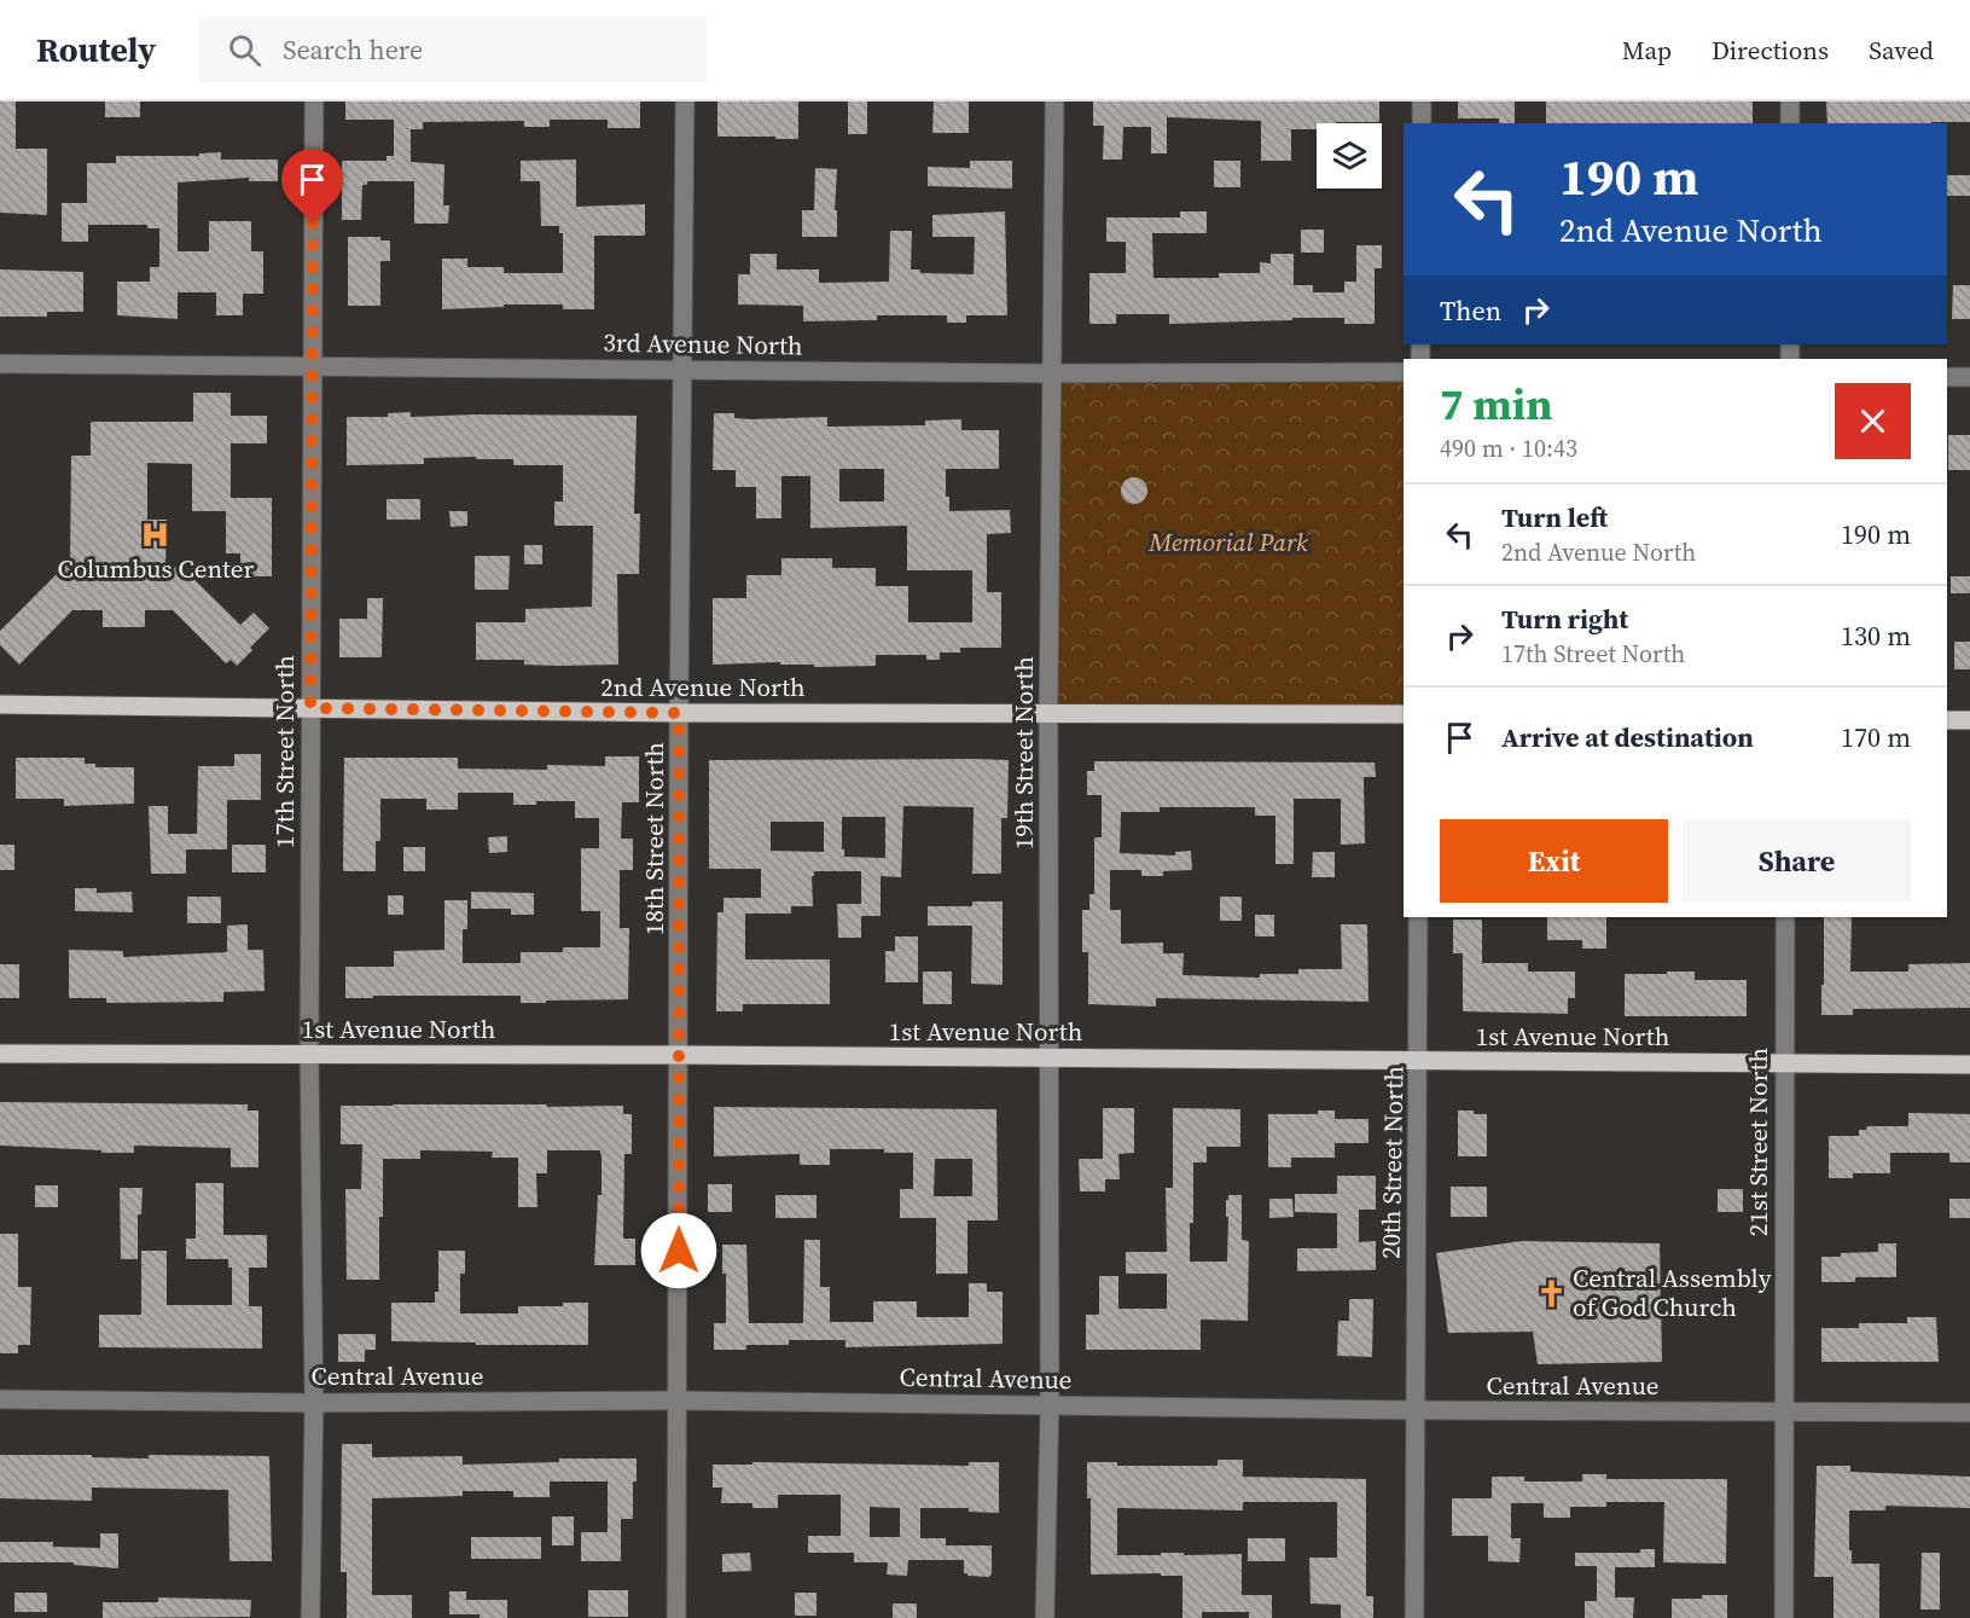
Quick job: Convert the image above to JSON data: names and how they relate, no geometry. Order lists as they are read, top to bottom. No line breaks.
{"streets":{"main road":["2nd Avenue North","1st Avenue North"],"street":["3rd Avenue North","17th Street North","19th Street North","18th Street North","21st Street North","20th Street North","Central Avenue"]},"crossings":[["3rd Avenue North","17th Street North"],["3rd Avenue North","19th Street North"],["3rd Avenue North","18th Street North"],["2nd Avenue North","17th Street North"],["2nd Avenue North","19th Street North"],["2nd Avenue North","18th Street North"],["17th Street North","1st Avenue North"],["17th Street North","Central Avenue"],["19th Street North","1st Avenue North"],["19th Street North","Central Avenue"],["18th Street North","1st Avenue North"],["18th Street North","Central Avenue"],["1st Avenue North","21st Street North"],["1st Avenue North","20th Street North"],["21st Street North","Central Avenue"],["20th Street North","Central Avenue"]],"parks":["Memorial Park"],"places":{"hospital":["Columbus Center"],"church":["Central Assembly of God Church"]},"page":{"header":"Routely","search":"Search here","nav":["Map","Directions","Saved"],"turn":["190 m","2nd Avenue North"],"then":"Then","heading":["7 min","490 m · 10:43"],"list":[{"name":"Turn left","note":"2nd Avenue North","value":"190 m"},{"name":"Turn right","note":"17th Street North","value":"130 m"},{"name":"Arrive at destination","value":"170 m"}],"buttons":["Exit","Share"]}}
